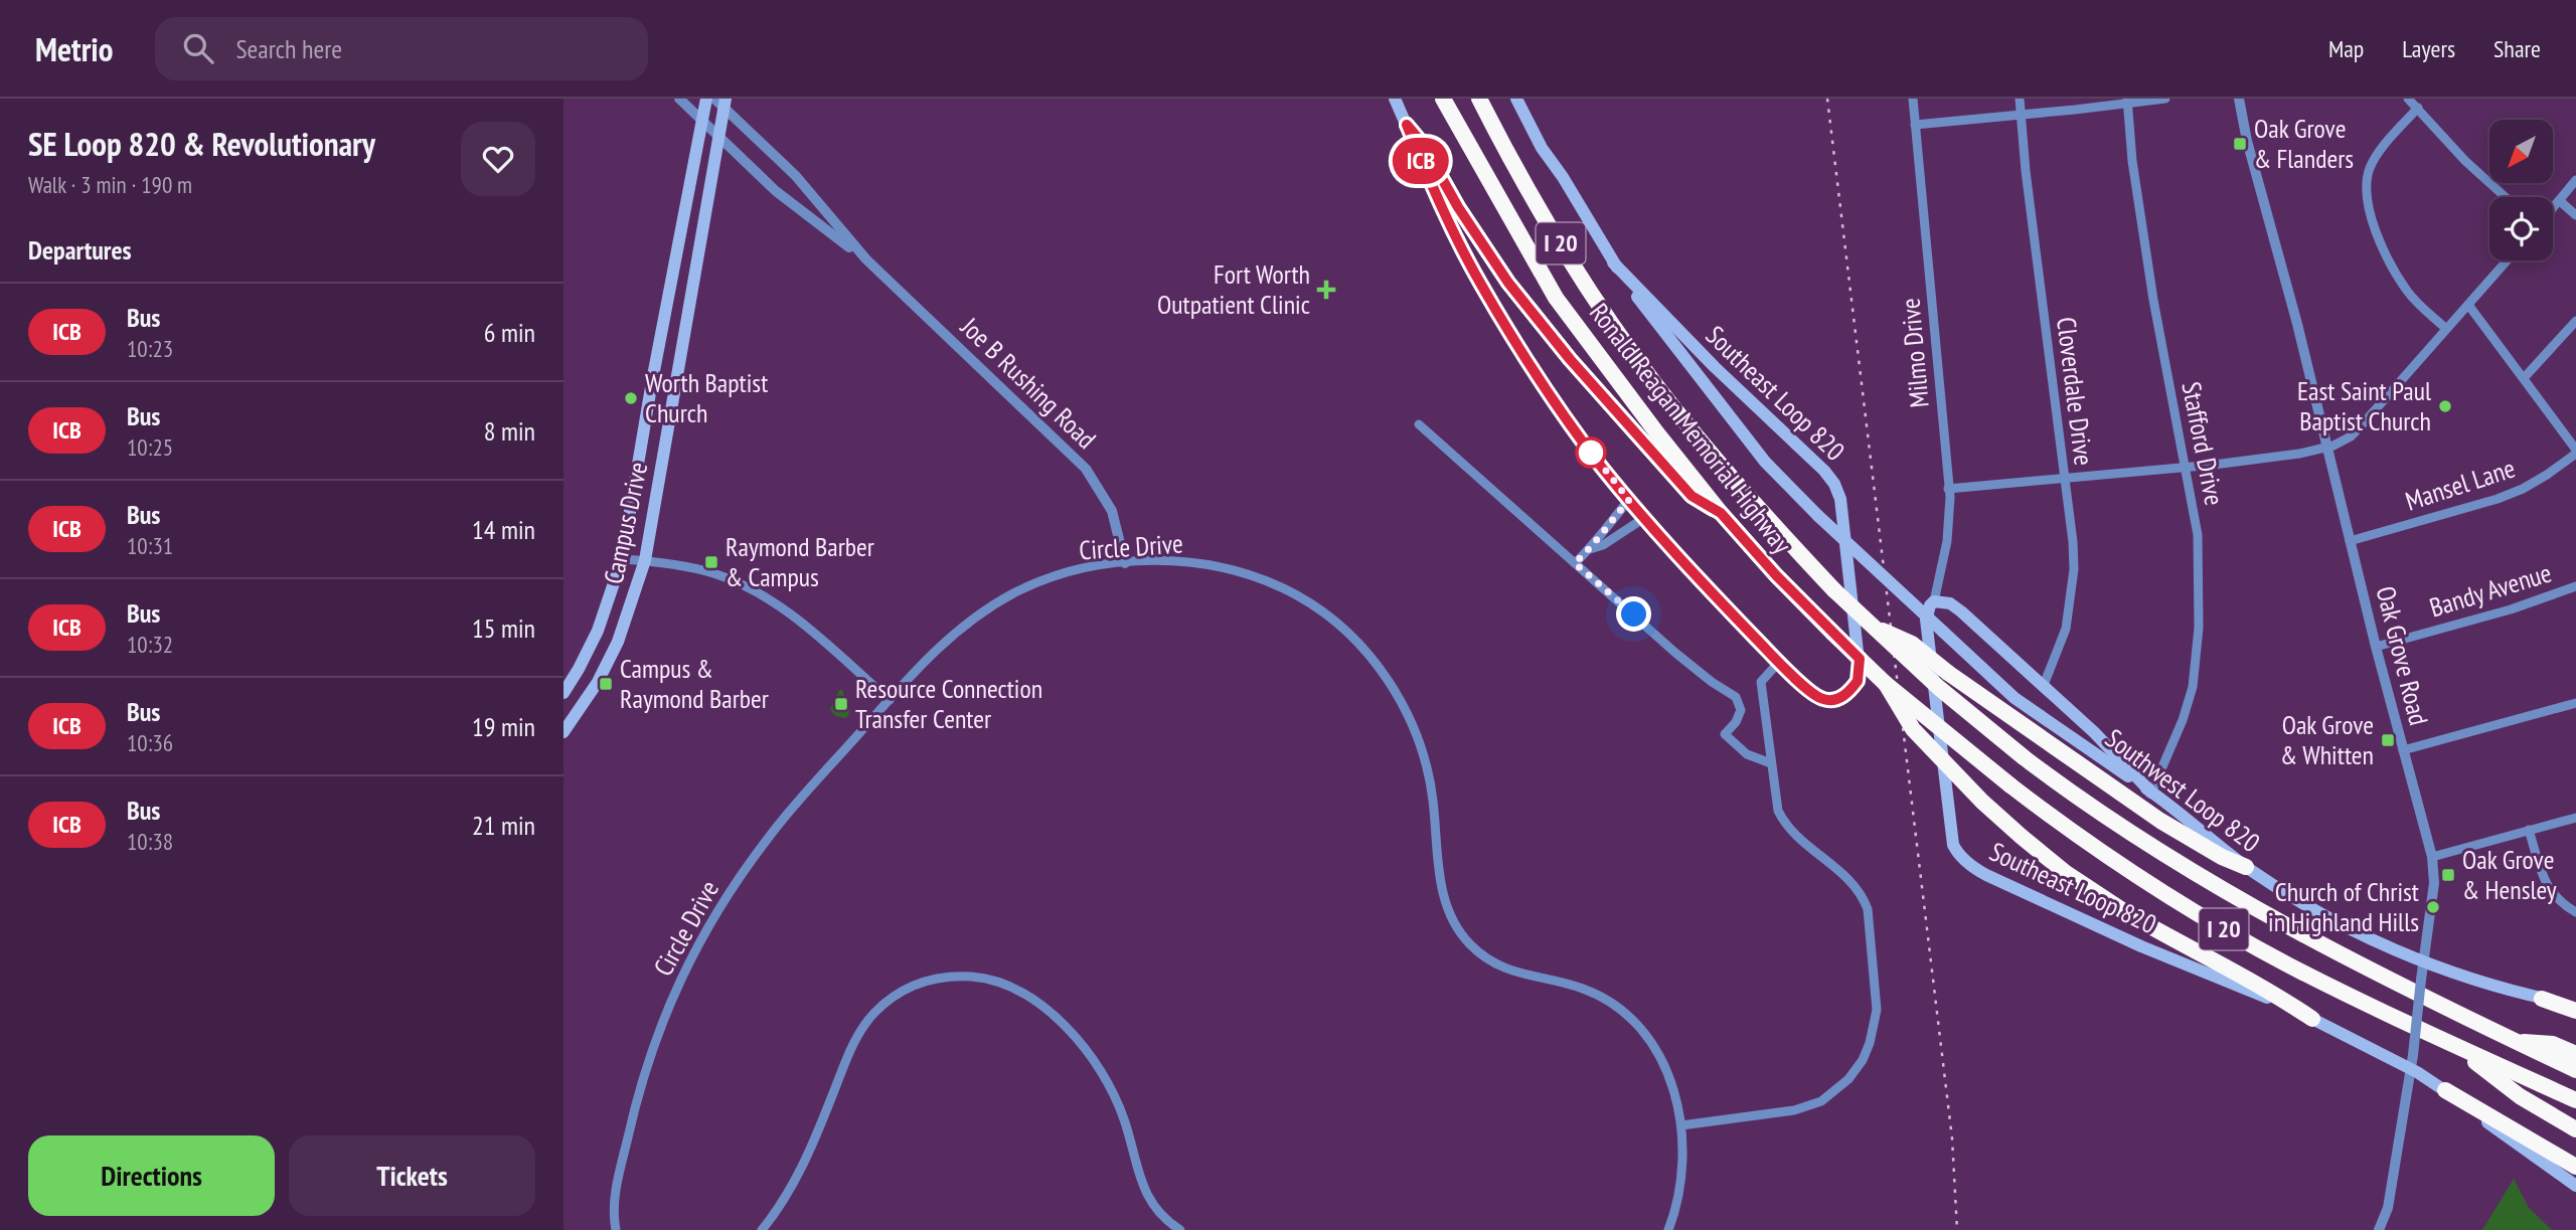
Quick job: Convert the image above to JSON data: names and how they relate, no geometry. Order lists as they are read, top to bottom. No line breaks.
{"streets":{"highway":["I 20","Ronald Reagan Memorial Highway"],"main road":["Southeast Loop 820","Campus Drive","Southwest Loop 820"],"street":["Milmo Drive","Joe B Rushing Road","Cloverdale Drive","Stafford Drive","Mansel Lane","Circle Drive","Bandy Avenue","Oak Grove Road"]},"crossings":[["Milmo Drive","Southeast Loop 820"],["Joe B Rushing Road","Campus Drive"],["Joe B Rushing Road","Circle Drive"],["Southeast Loop 820","Oak Grove Road"],["Southeast Loop 820","Southwest Loop 820"],["Stafford Drive","Southwest Loop 820"],["Mansel Lane","Oak Grove Road"],["Bandy Avenue","Oak Grove Road"],["Oak Grove Road","Southwest Loop 820"]],"places":{"transit":["Oak Grove & Flanders","Raymond Barber & Campus","Campus & Raymond Barber","Resource Connection Transfer Center","Oak Grove & Whitten","Oak Grove & Hensley"],"health":["Fort Worth Outpatient Clinic"],"other":["Worth Baptist Church","East Saint Paul Baptist Church","Church of Christ in Highland Hills"]},"lines":["bus line ICB"],"north":"bottom left","page":{"header":"Metrio","search":"Search here","nav":["Map","Layers","Share"],"heading":[["SE Loop 820 & Revolutionary","Walk · 3 min · 190 m"],"Departures"],"on_map":"ICB","list":[{"mark":"ICB","name":"Bus","note":"10:23","value":"6 min"},{"mark":"ICB","name":"Bus","note":"10:25","value":"8 min"},{"mark":"ICB","name":"Bus","note":"10:31","value":"14 min"},{"mark":"ICB","name":"Bus","note":"10:32","value":"15 min"},{"mark":"ICB","name":"Bus","note":"10:36","value":"19 min"},{"mark":"ICB","name":"Bus","note":"10:38","value":"21 min"}],"buttons":["Directions","Tickets"]}}
